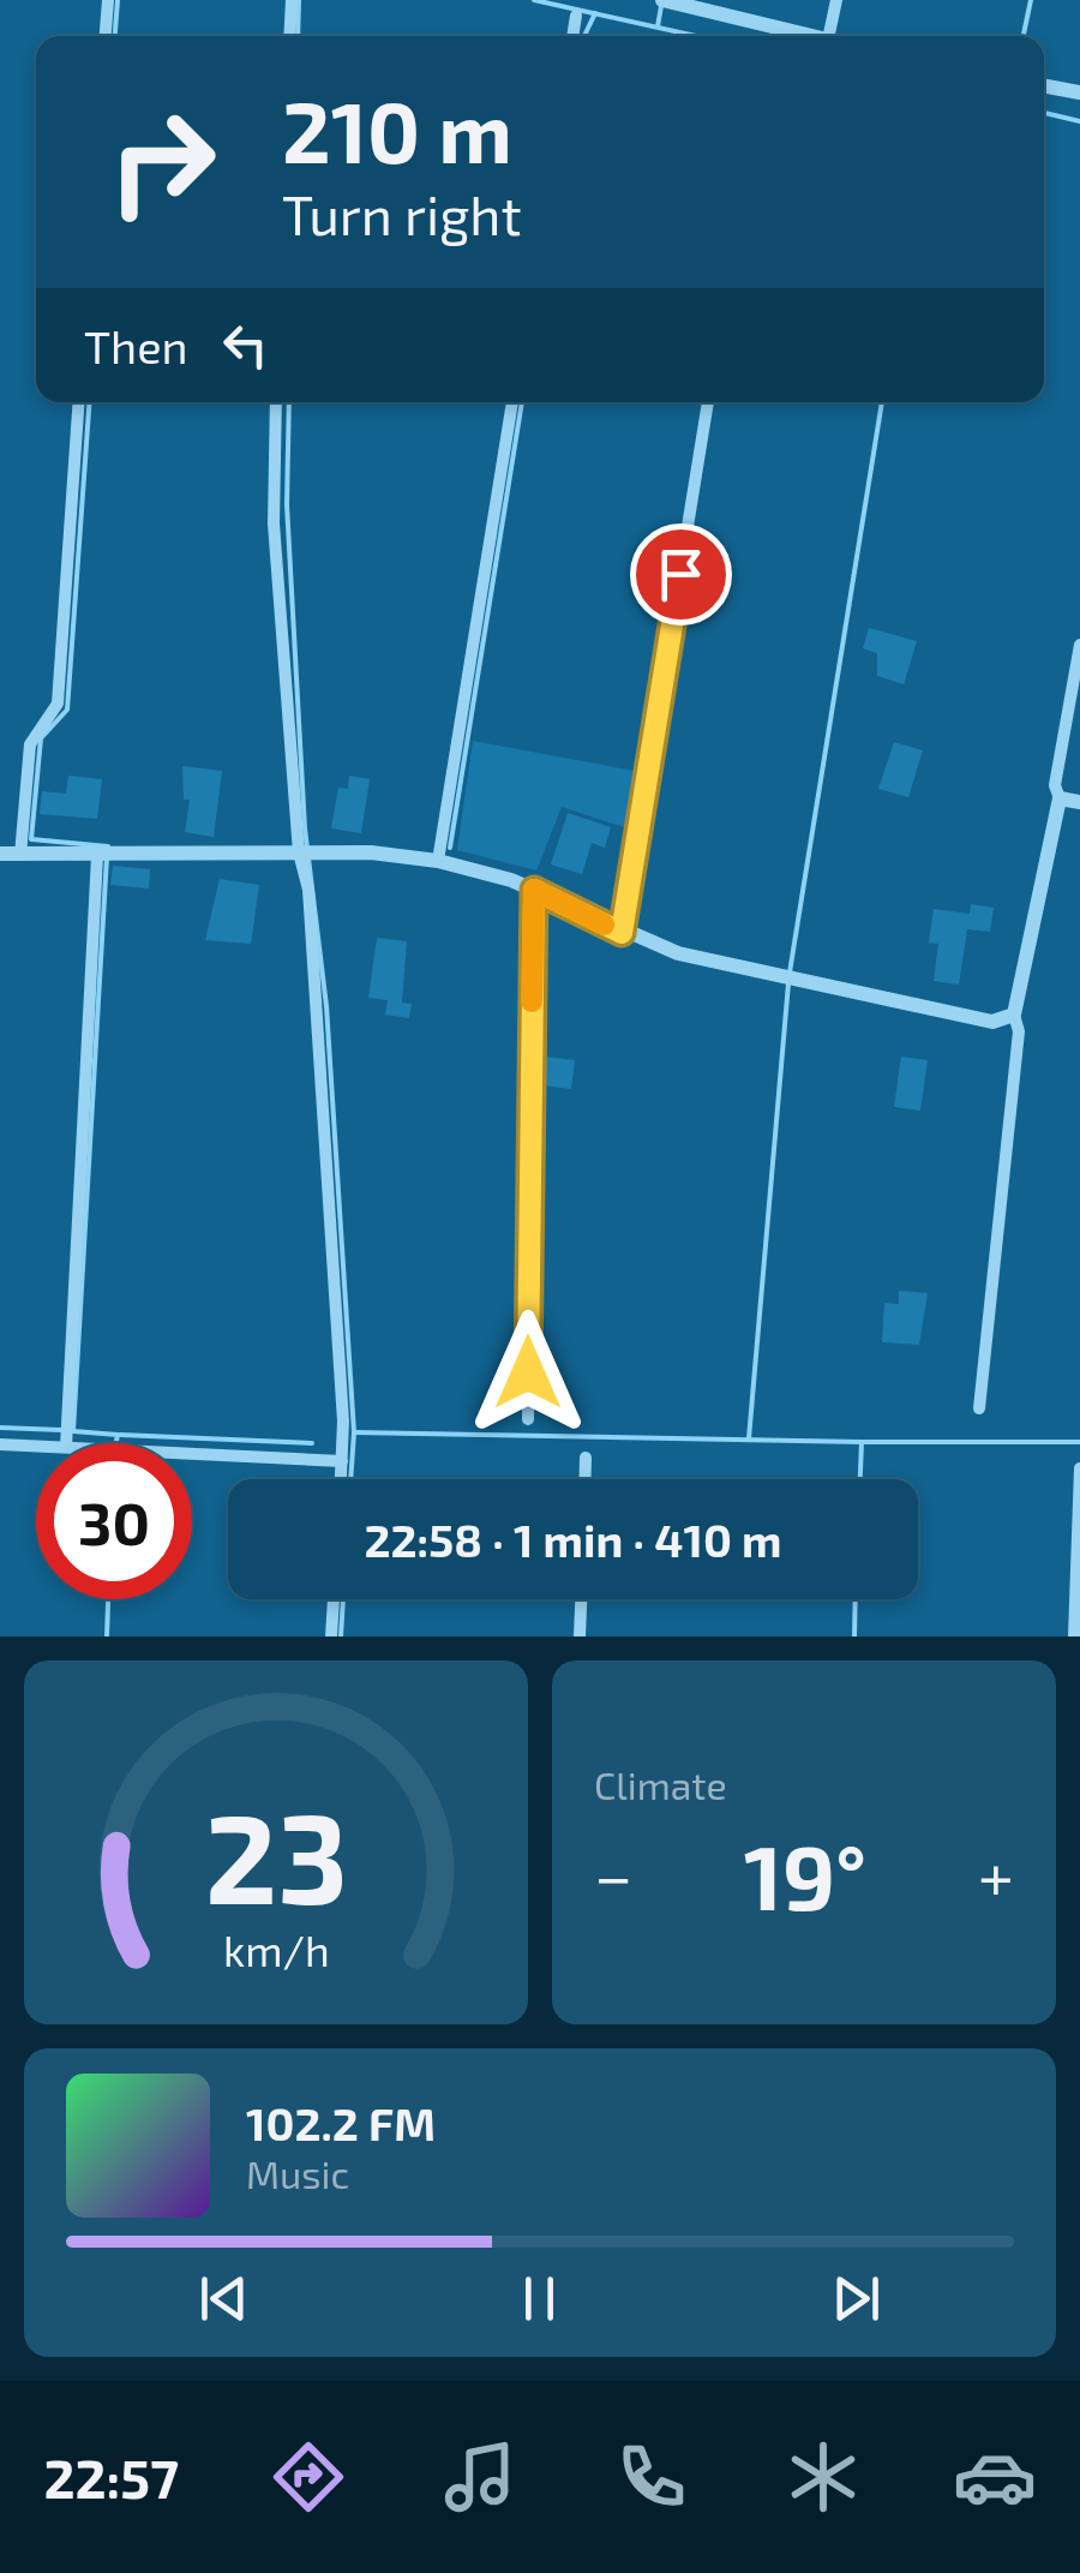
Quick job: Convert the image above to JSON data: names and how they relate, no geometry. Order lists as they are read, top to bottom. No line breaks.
{"page":{"turn":["210 m","Turn right"],"then":"Then","limit":"30","trip":"22:58 · 1 min · 410 m","tile":"Climate","heat":["−","19°","+"],"song":["102.2 FM","Music"],"tabs":"22:57","gauge":["23","km/h"]}}
